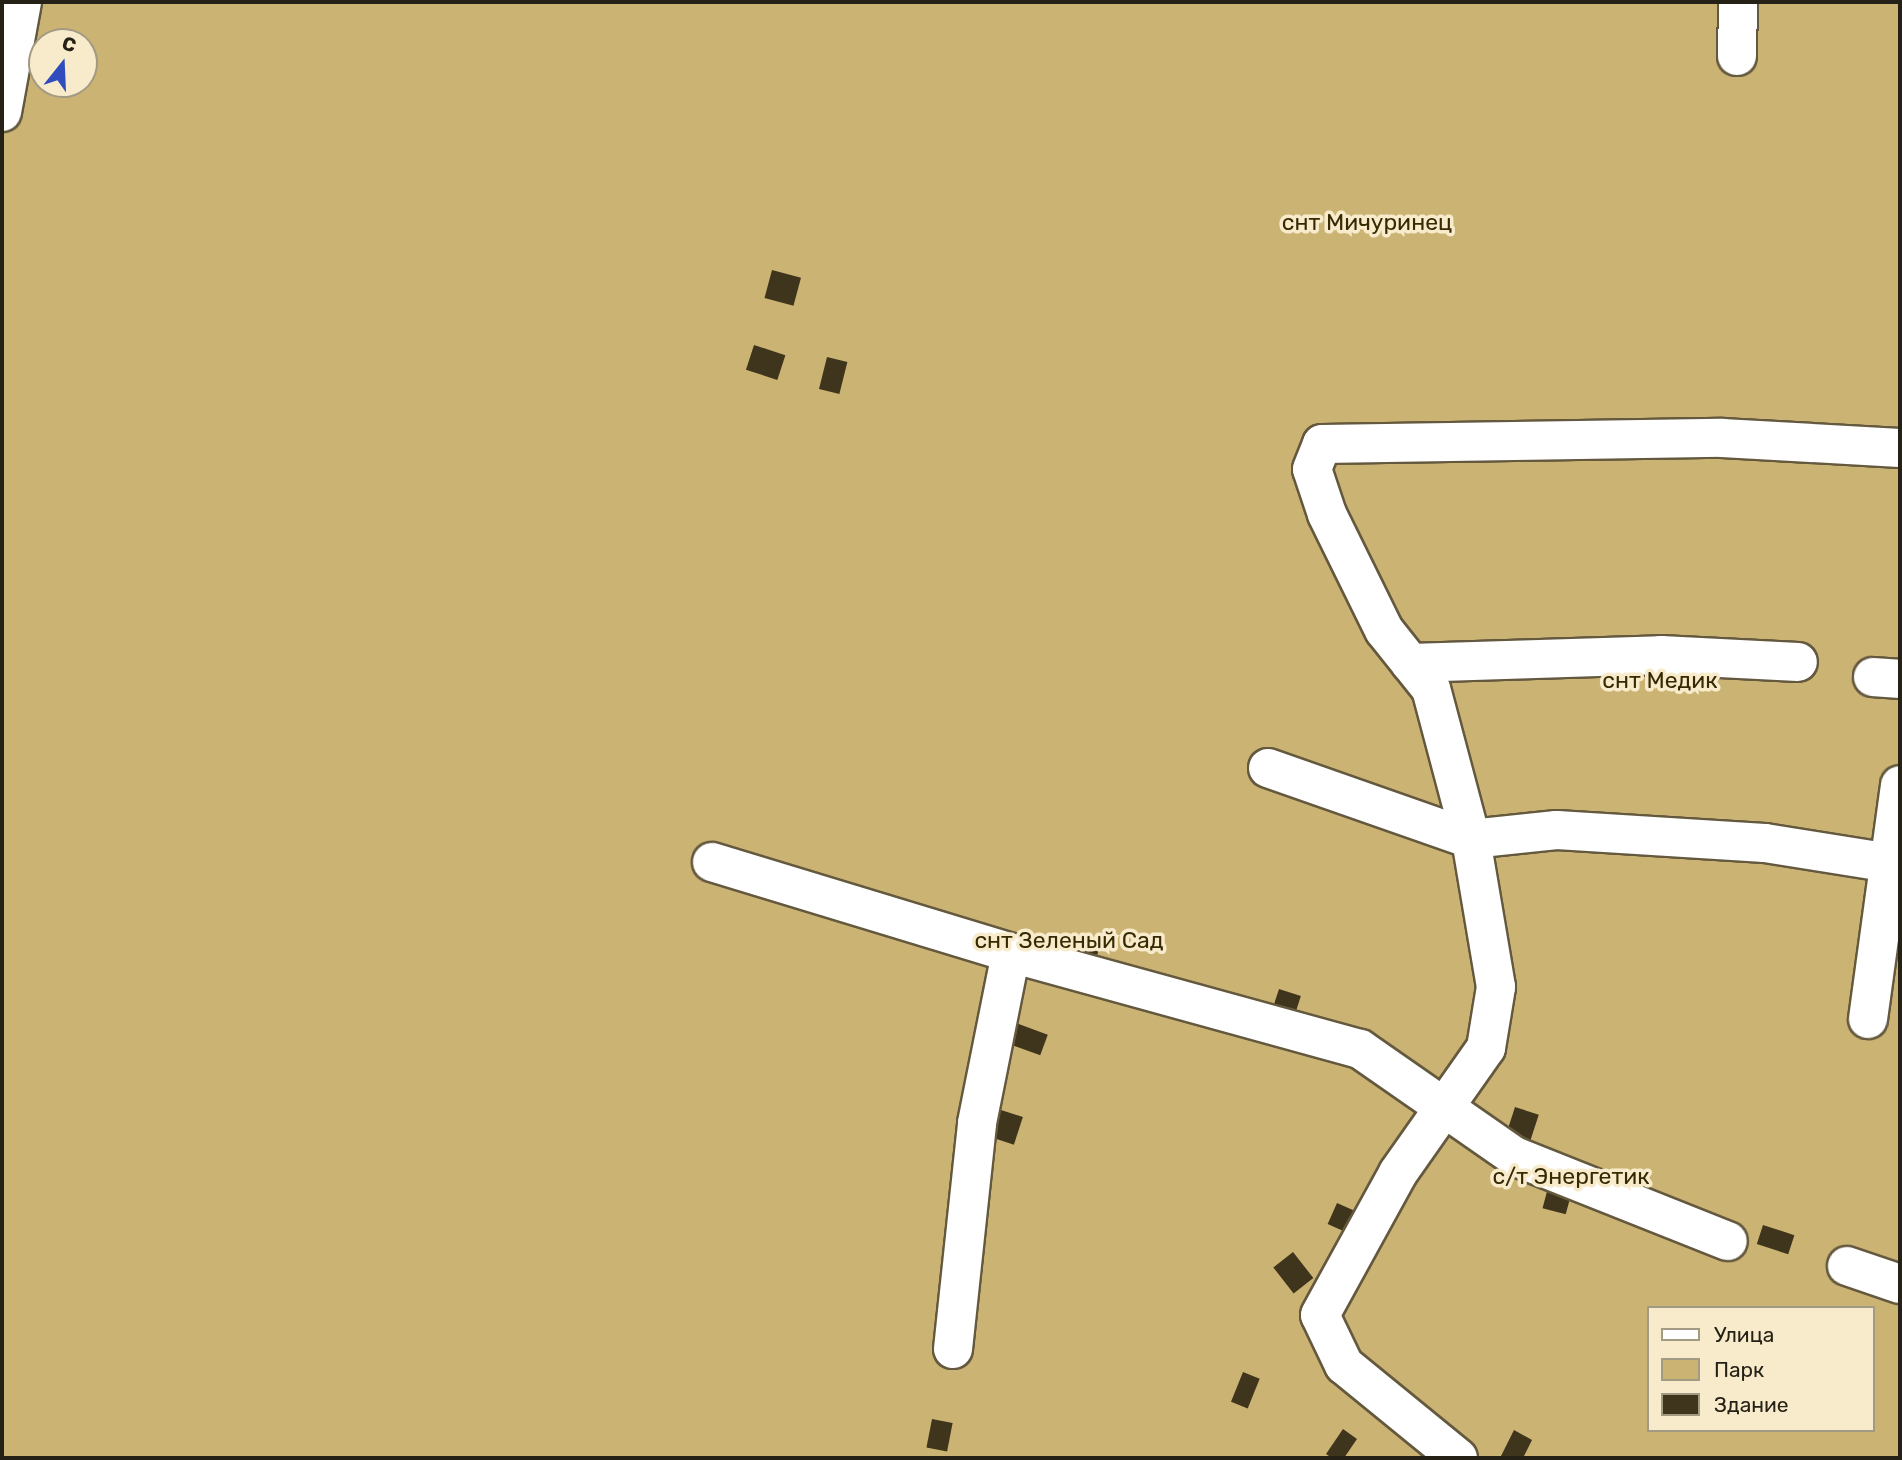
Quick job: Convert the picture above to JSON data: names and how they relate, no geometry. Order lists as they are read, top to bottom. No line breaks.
{"parks":["снт Мичуринец","снт Медик","снт Зеленый Сад","с/т Энергетик"],"legend":["Улица","Парк","Здание"],"north":"top"}
